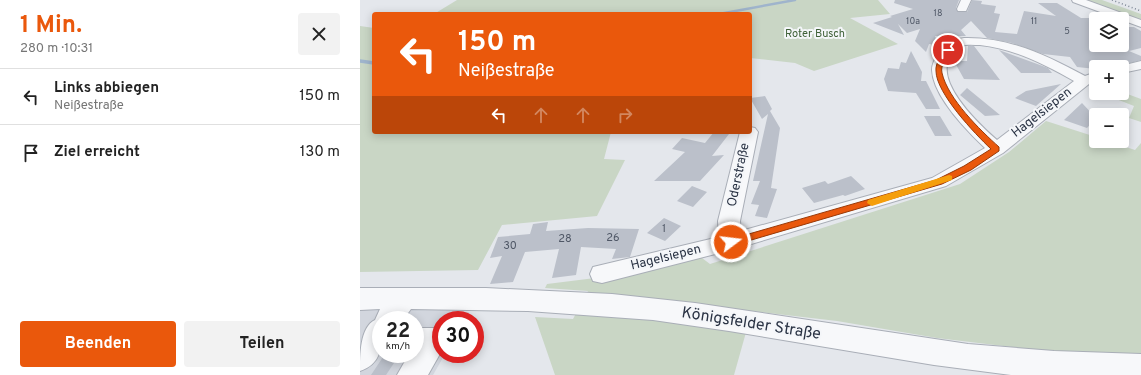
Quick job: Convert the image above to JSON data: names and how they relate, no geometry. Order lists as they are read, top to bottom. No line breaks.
{"streets":{"street":["Hagelsiepen","Oderstraße","Königsfelder Straße"]},"crossings":[["Hagelsiepen","Oderstraße"]],"parks":["Roter Busch"],"house_numbers":["18","10a","11","5","1","26","28","30"],"page":{"heading":["1 Min.","280 m · 10:31"],"map_buttons":["+","−"],"turn":["150 m","Neißestraße"],"list":[{"name":"Links abbiegen","note":"Neißestraße","value":"150 m"},{"name":"Ziel erreicht","value":"130 m"}],"speed":"22 km/h","limit":"30","buttons":["Beenden","Teilen"]}}
